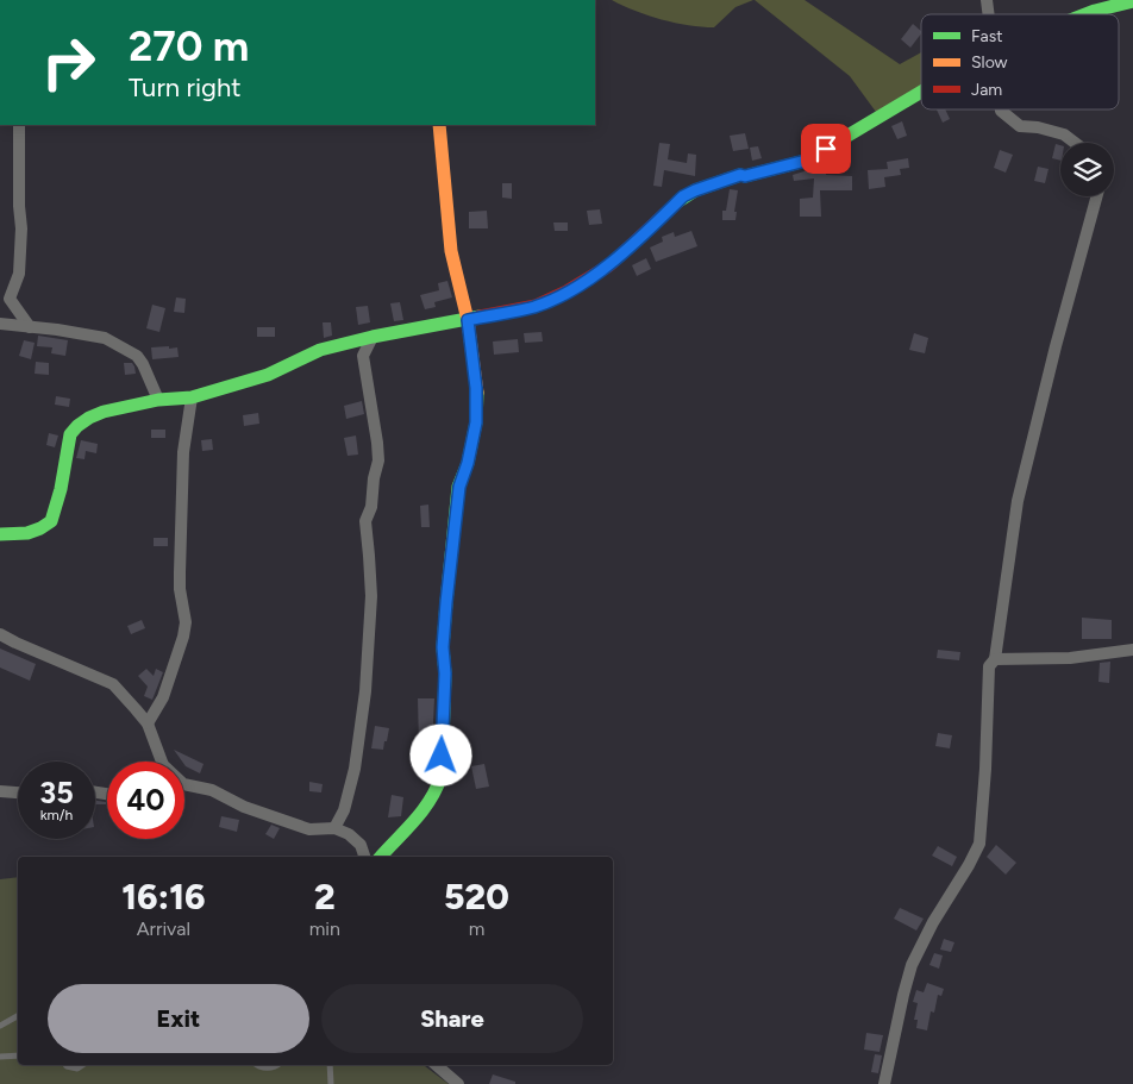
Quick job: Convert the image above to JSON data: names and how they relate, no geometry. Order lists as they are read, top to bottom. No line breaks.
{"legend":["Fast","Slow","Jam"],"page":{"turn":["270 m","Turn right"],"speed":"35 km/h","limit":"40","eta":["16:16","Arrival","2","min","520","m"],"buttons":["Exit","Share"]}}
